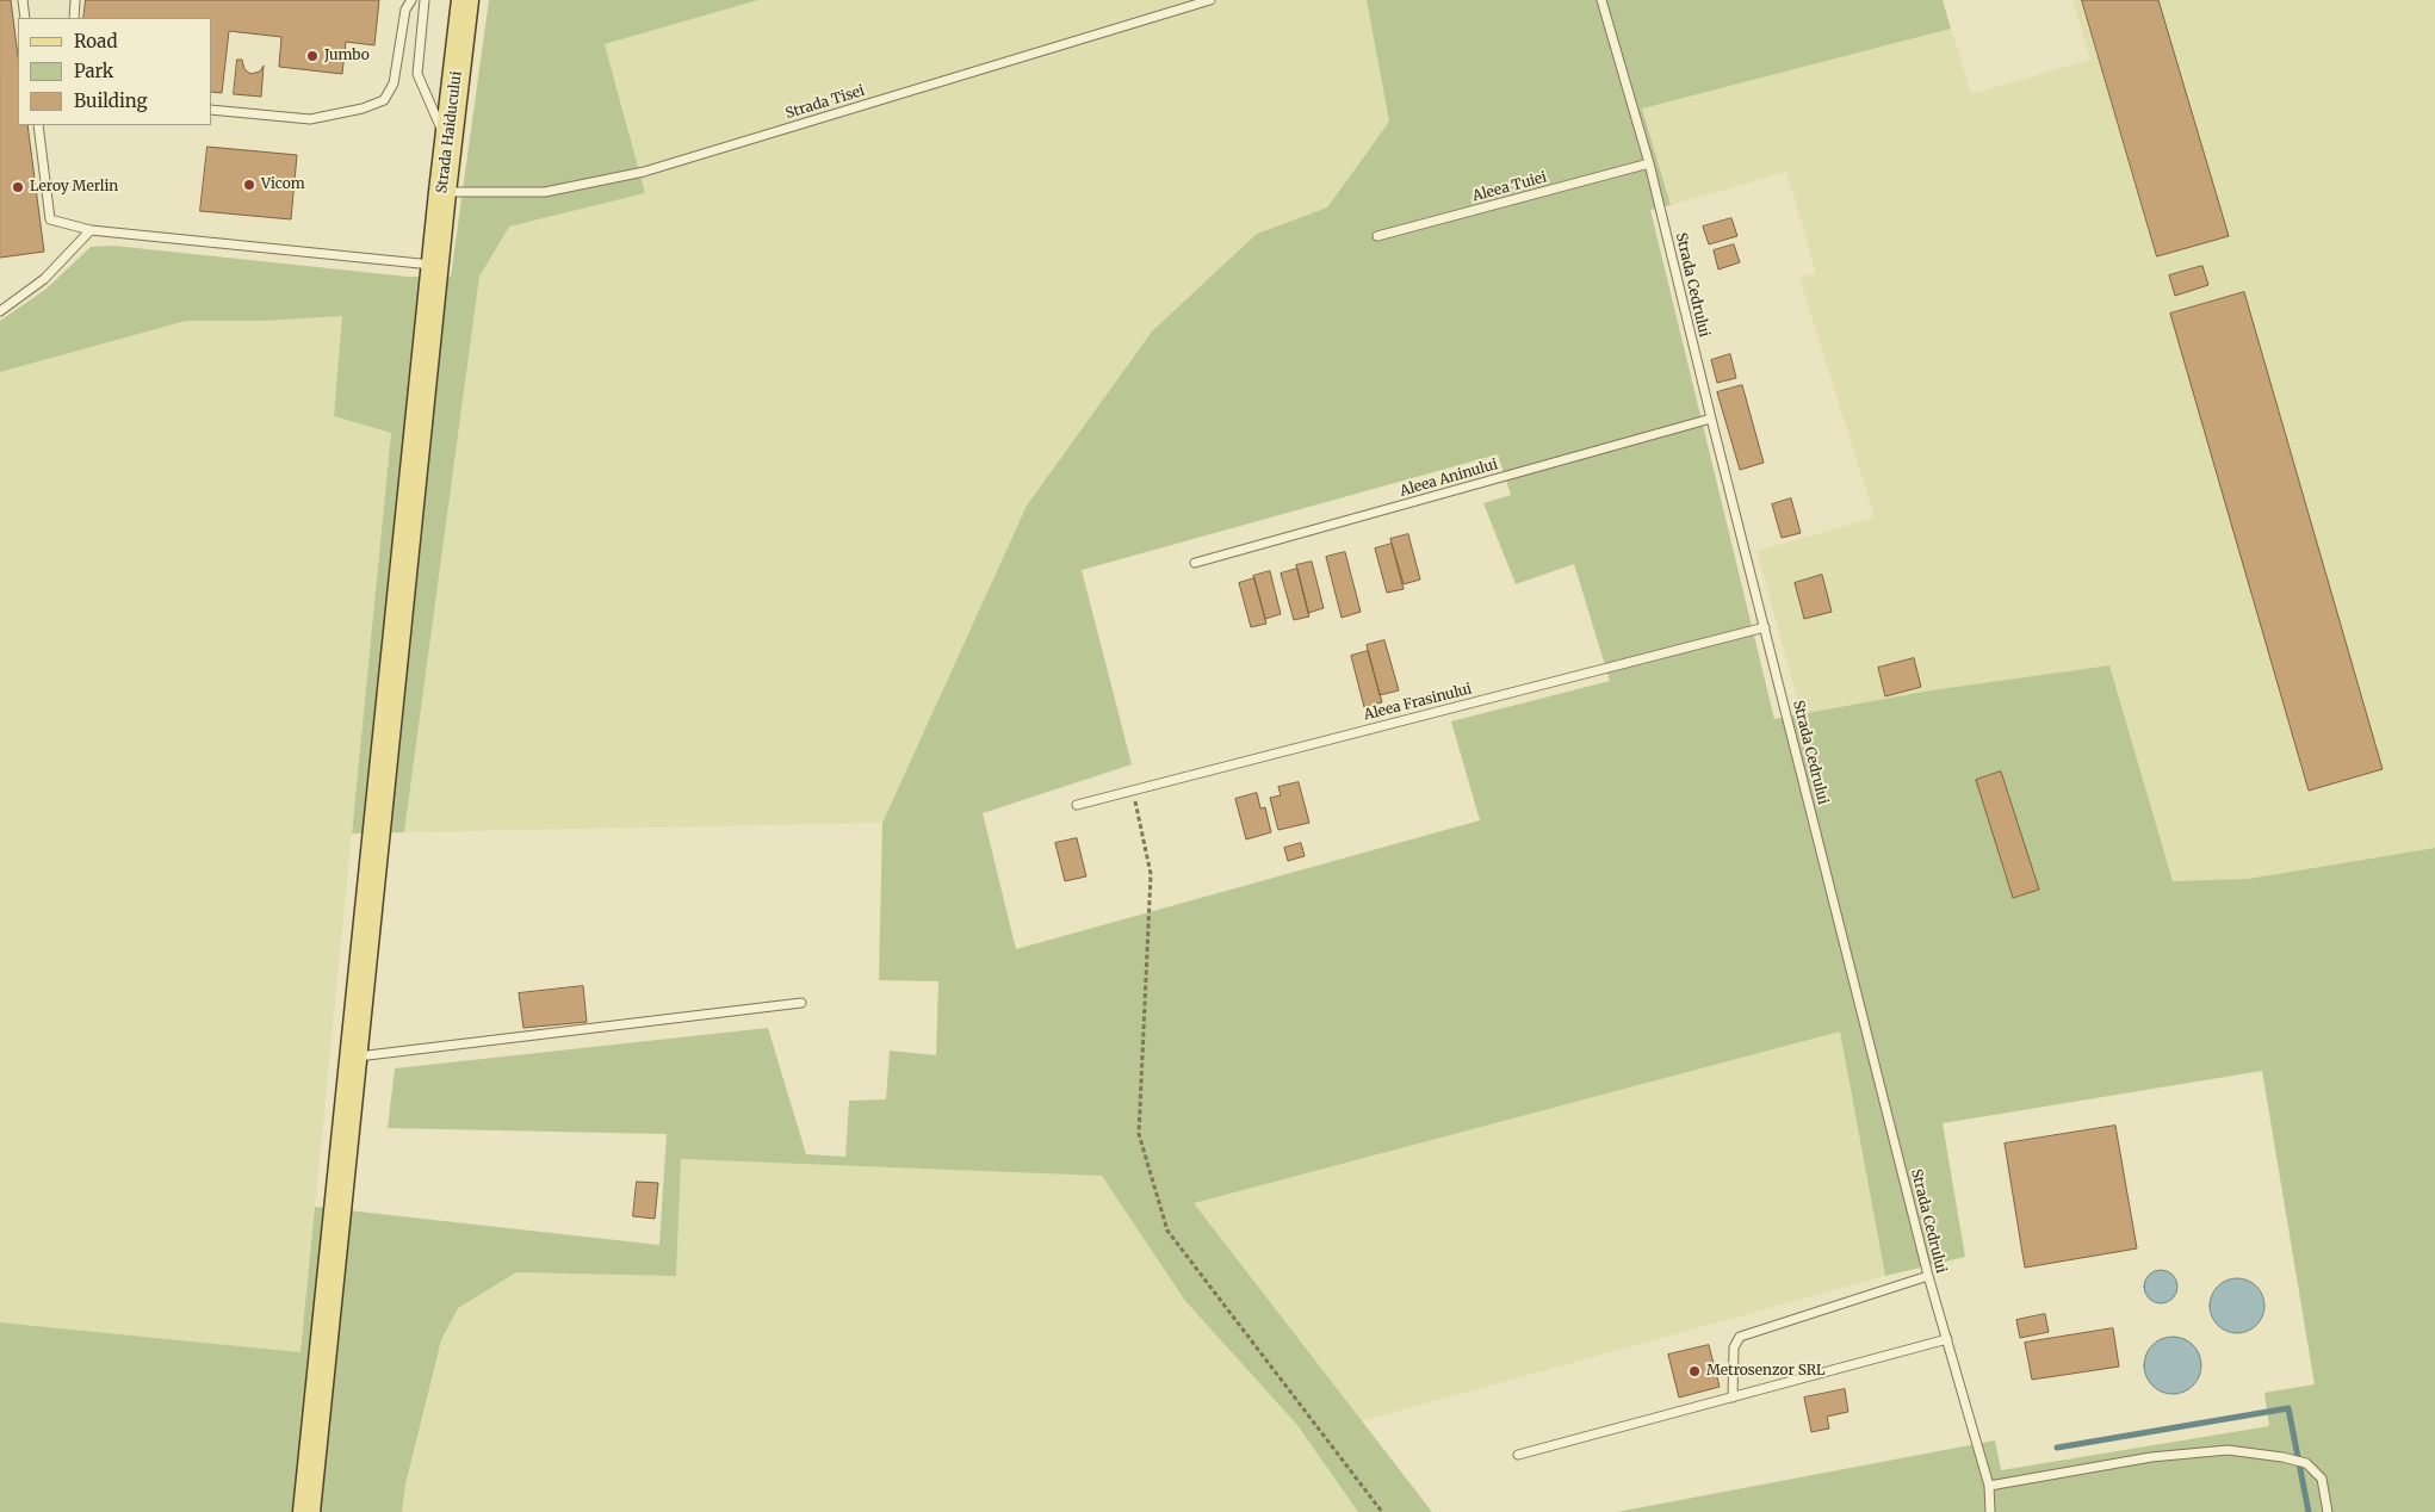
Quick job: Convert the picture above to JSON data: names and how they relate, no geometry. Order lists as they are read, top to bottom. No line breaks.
{"streets":{"main road":["Strada Haiducului"],"lane":["Strada Tisei","Aleea Tuiei","Strada Cedrului","Aleea Aninului","Aleea Frasinului"]},"crossings":[["Strada Tisei","Strada Haiducului"],["Aleea Tuiei","Strada Cedrului"],["Strada Cedrului","Aleea Aninului"],["Strada Cedrului","Aleea Frasinului"]],"places":["Jumbo","Vicom","Leroy Merlin","Metrosenzor SRL"],"legend":["Road","Park","Building"]}
